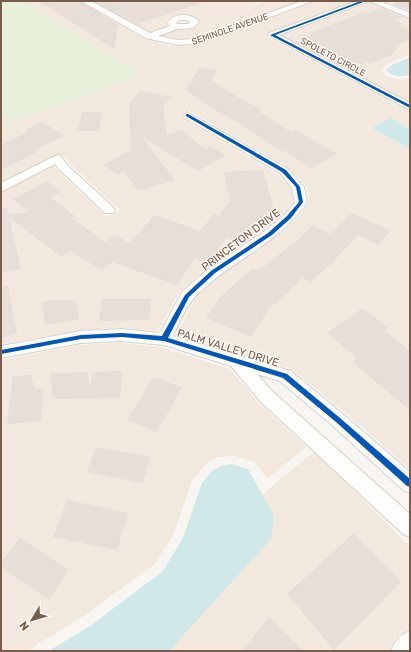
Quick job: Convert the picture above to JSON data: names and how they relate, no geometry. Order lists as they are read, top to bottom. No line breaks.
{"streets":{"street":["SEMINOLE AVENUE","SPOLETO CIRCLE","PRINCETON DRIVE","PALM VALLEY DRIVE"]},"crossings":[["PRINCETON DRIVE","PALM VALLEY DRIVE"]],"north":"bottom left"}
